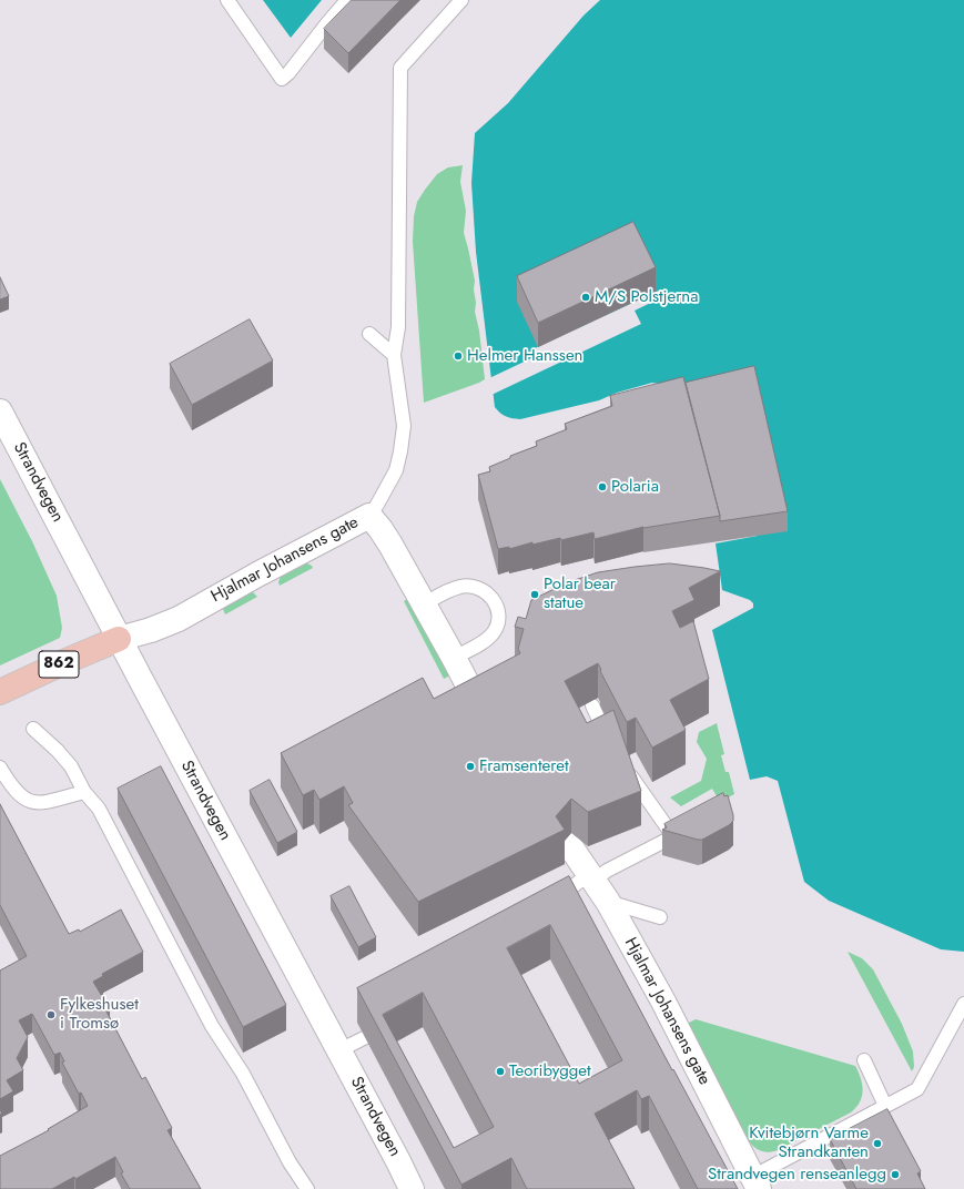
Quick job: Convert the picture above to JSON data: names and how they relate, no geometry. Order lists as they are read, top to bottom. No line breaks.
{"streets":{"main road":["862"],"street":["Strandvegen","Hjalmar Johansens gate"]},"crossings":[["Strandvegen","Hjalmar Johansens gate"],["Strandvegen","862"],["Hjalmar Johansens gate","862"]],"places":["M/S Polstjerna","Helmer Hanssen","Polaria","Polar bear statue","Framsenteret","Fylkeshuset i Tromsø","Teoribygget","Kvitebjørn Varme Strandkanten","Strandvegen renseanlegg"]}
